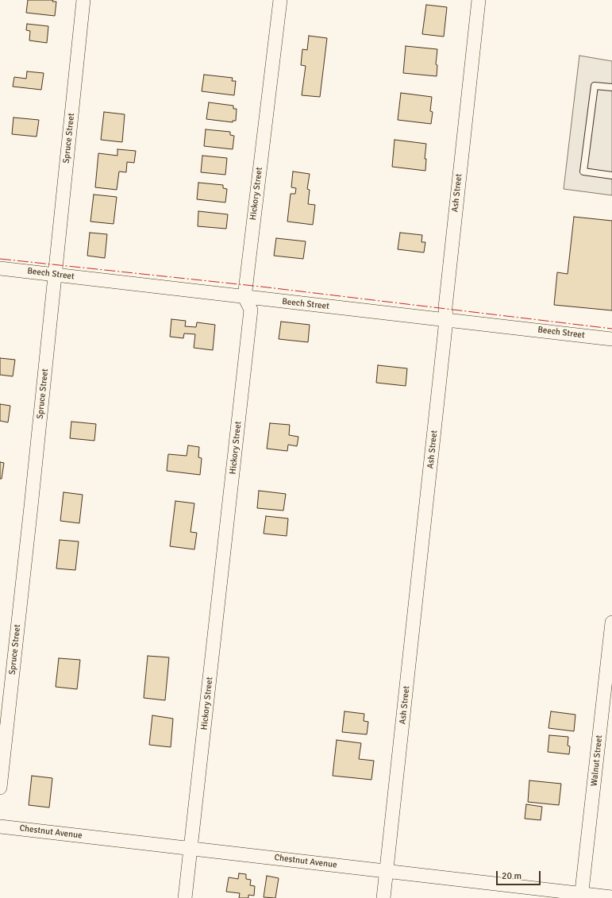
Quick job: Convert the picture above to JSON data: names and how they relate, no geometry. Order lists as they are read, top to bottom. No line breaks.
{"streets":{"street":["Spruce Street","Ash Street","Hickory Street","Beech Street","Walnut Street","Chestnut Avenue"]},"crossings":[["Spruce Street","Beech Street"],["Ash Street","Beech Street"],["Ash Street","Chestnut Avenue"],["Hickory Street","Beech Street"],["Hickory Street","Chestnut Avenue"],["Walnut Street","Chestnut Avenue"]],"scale_bar":"20 m"}
